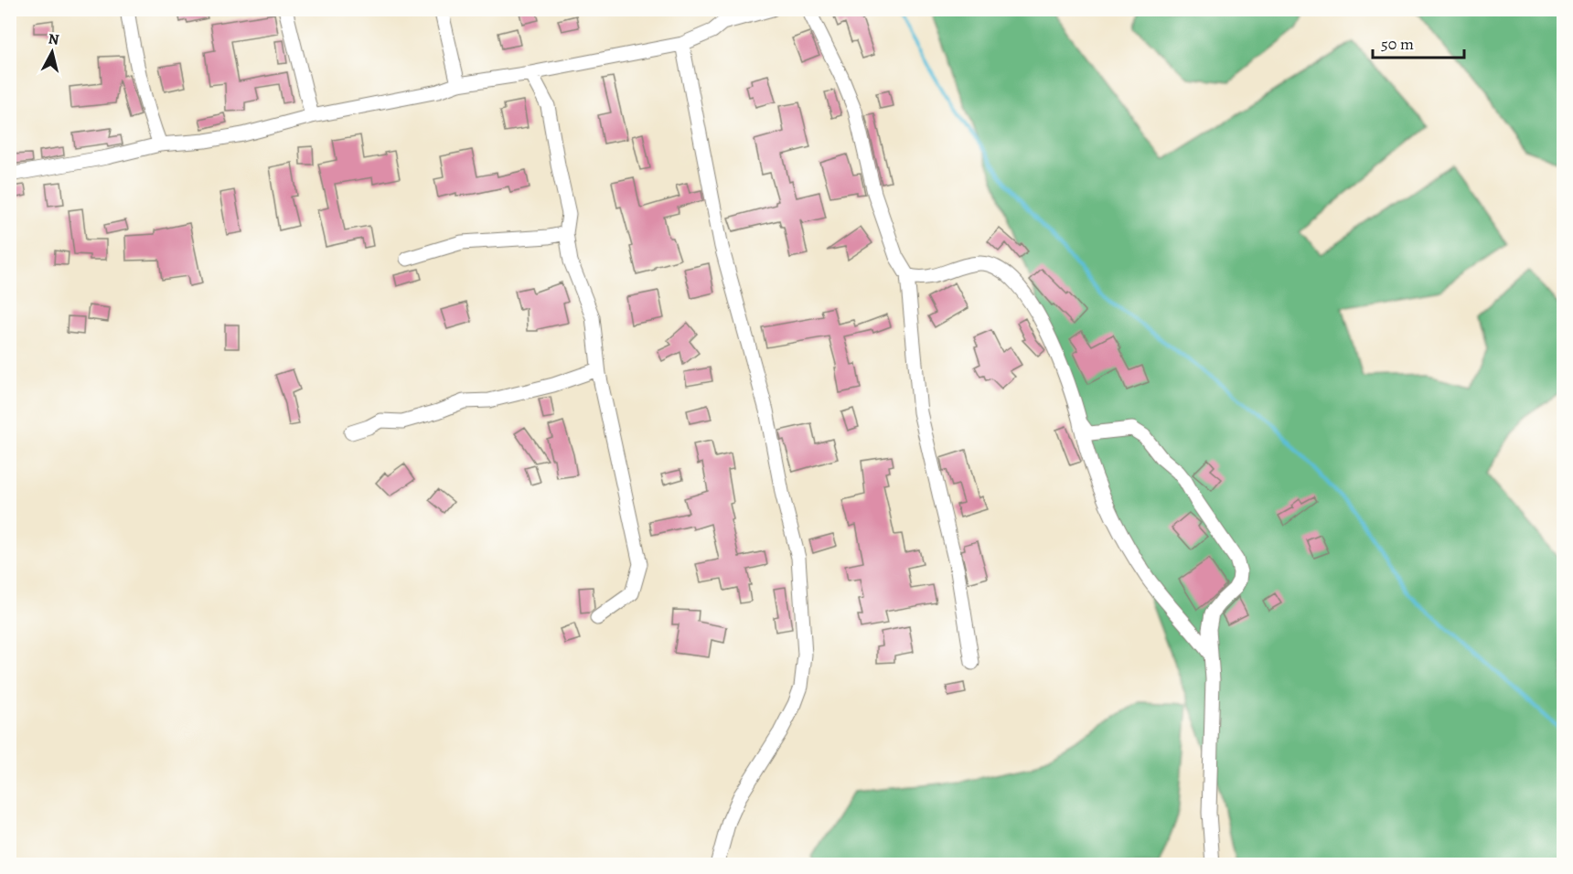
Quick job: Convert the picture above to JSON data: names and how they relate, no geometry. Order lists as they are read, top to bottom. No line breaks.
{"scale_bar":"50 m","north":"top"}
